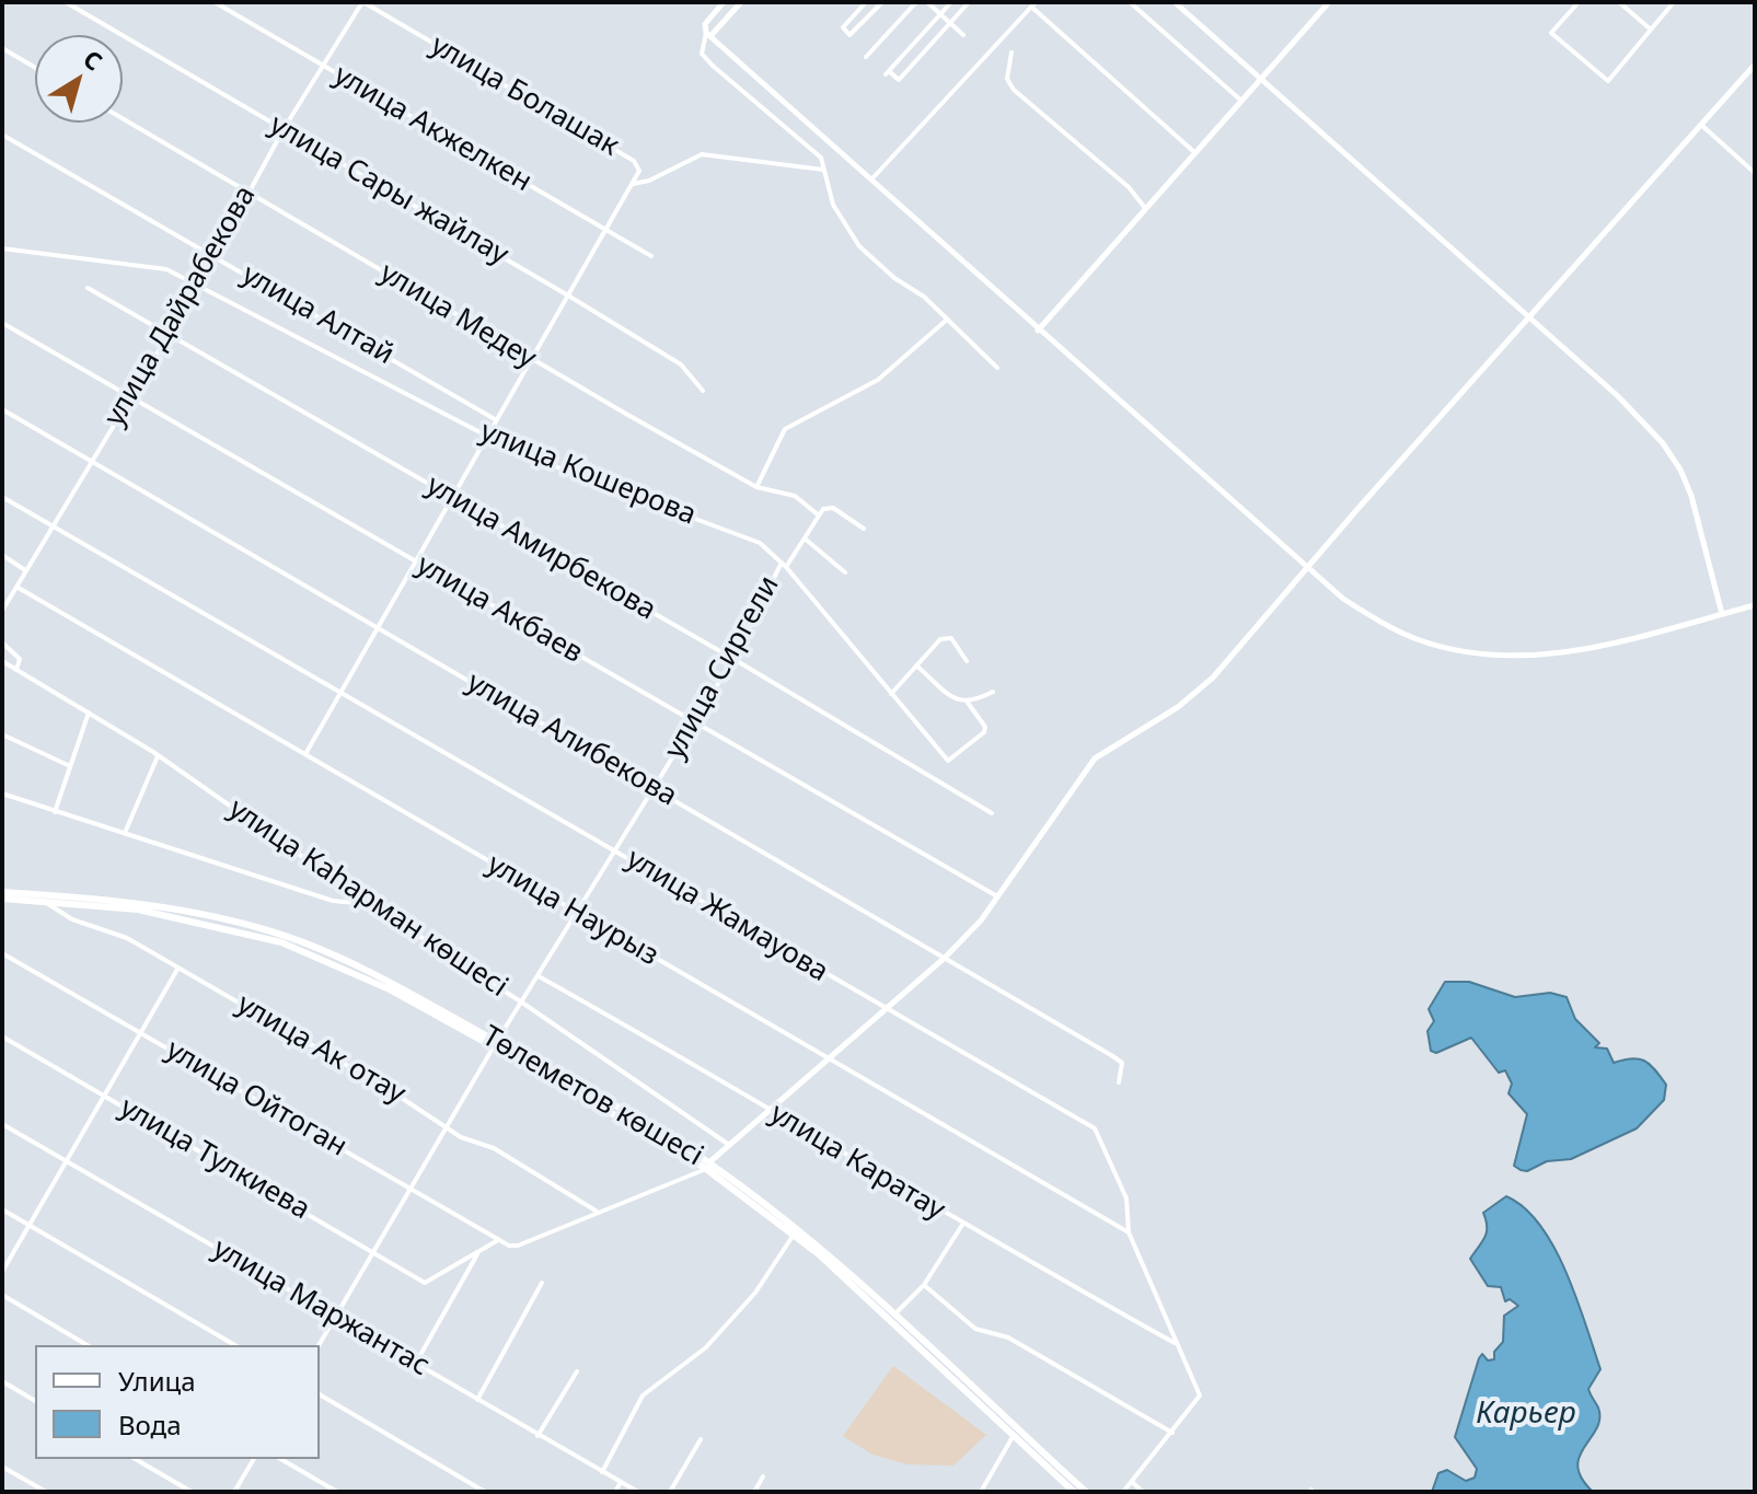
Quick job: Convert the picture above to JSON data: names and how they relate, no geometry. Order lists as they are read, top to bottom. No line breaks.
{"streets":{"main road":["Төлеметов көшесі"],"street":["улица Болашак","улица Акжелкен","улица Сары жайлау","улица Дайрабекова","улица Алтай","улица Медеу","улица Кошерова","улица Амирбекова","улица Акбаев","улица Сиргели","улица Алибекова","улица Каһарман көшесі","улица Наурыз","улица Жамауова","улица Ак отау","улица Ойтоган","улица Тулкиева","улица Каратау","улица Маржантас"]},"crossings":[["улица Болашак","улица Дайрабекова"],["улица Акжелкен","улица Дайрабекова"],["улица Сары жайлау","улица Дайрабекова"],["улица Дайрабекова","улица Алтай"],["улица Дайрабекова","улица Медеу"],["улица Дайрабекова","улица Кошерова"],["улица Дайрабекова","улица Амирбекова"],["улица Дайрабекова","улица Акбаев"],["улица Дайрабекова","улица Алибекова"],["улица Дайрабекова","улица Наурыз"],["улица Дайрабекова","улица Жамауова"],["улица Кошерова","улица Сиргели"],["улица Амирбекова","улица Сиргели"],["улица Акбаев","улица Сиргели"],["улица Сиргели","улица Алибекова"],["улица Сиргели","улица Каһарман көшесі"],["улица Сиргели","улица Наурыз"],["улица Сиргели","улица Жамауова"],["улица Сиргели","улица Ак отау"],["улица Сиргели","Төлеметов көшесі"],["улица Сиргели","улица Ойтоган"],["улица Сиргели","улица Тулкиева"],["улица Сиргели","улица Каратау"],["улица Сиргели","улица Маржантас"],["улица Наурыз","улица Жамауова"],["улица Жамауова","улица Каратау"],["улица Ак отау","Төлеметов көшесі"],["улица Ак отау","улица Ойтоган"]],"water":["Карьер"],"legend":["Улица","Вода"],"north":"top right"}
